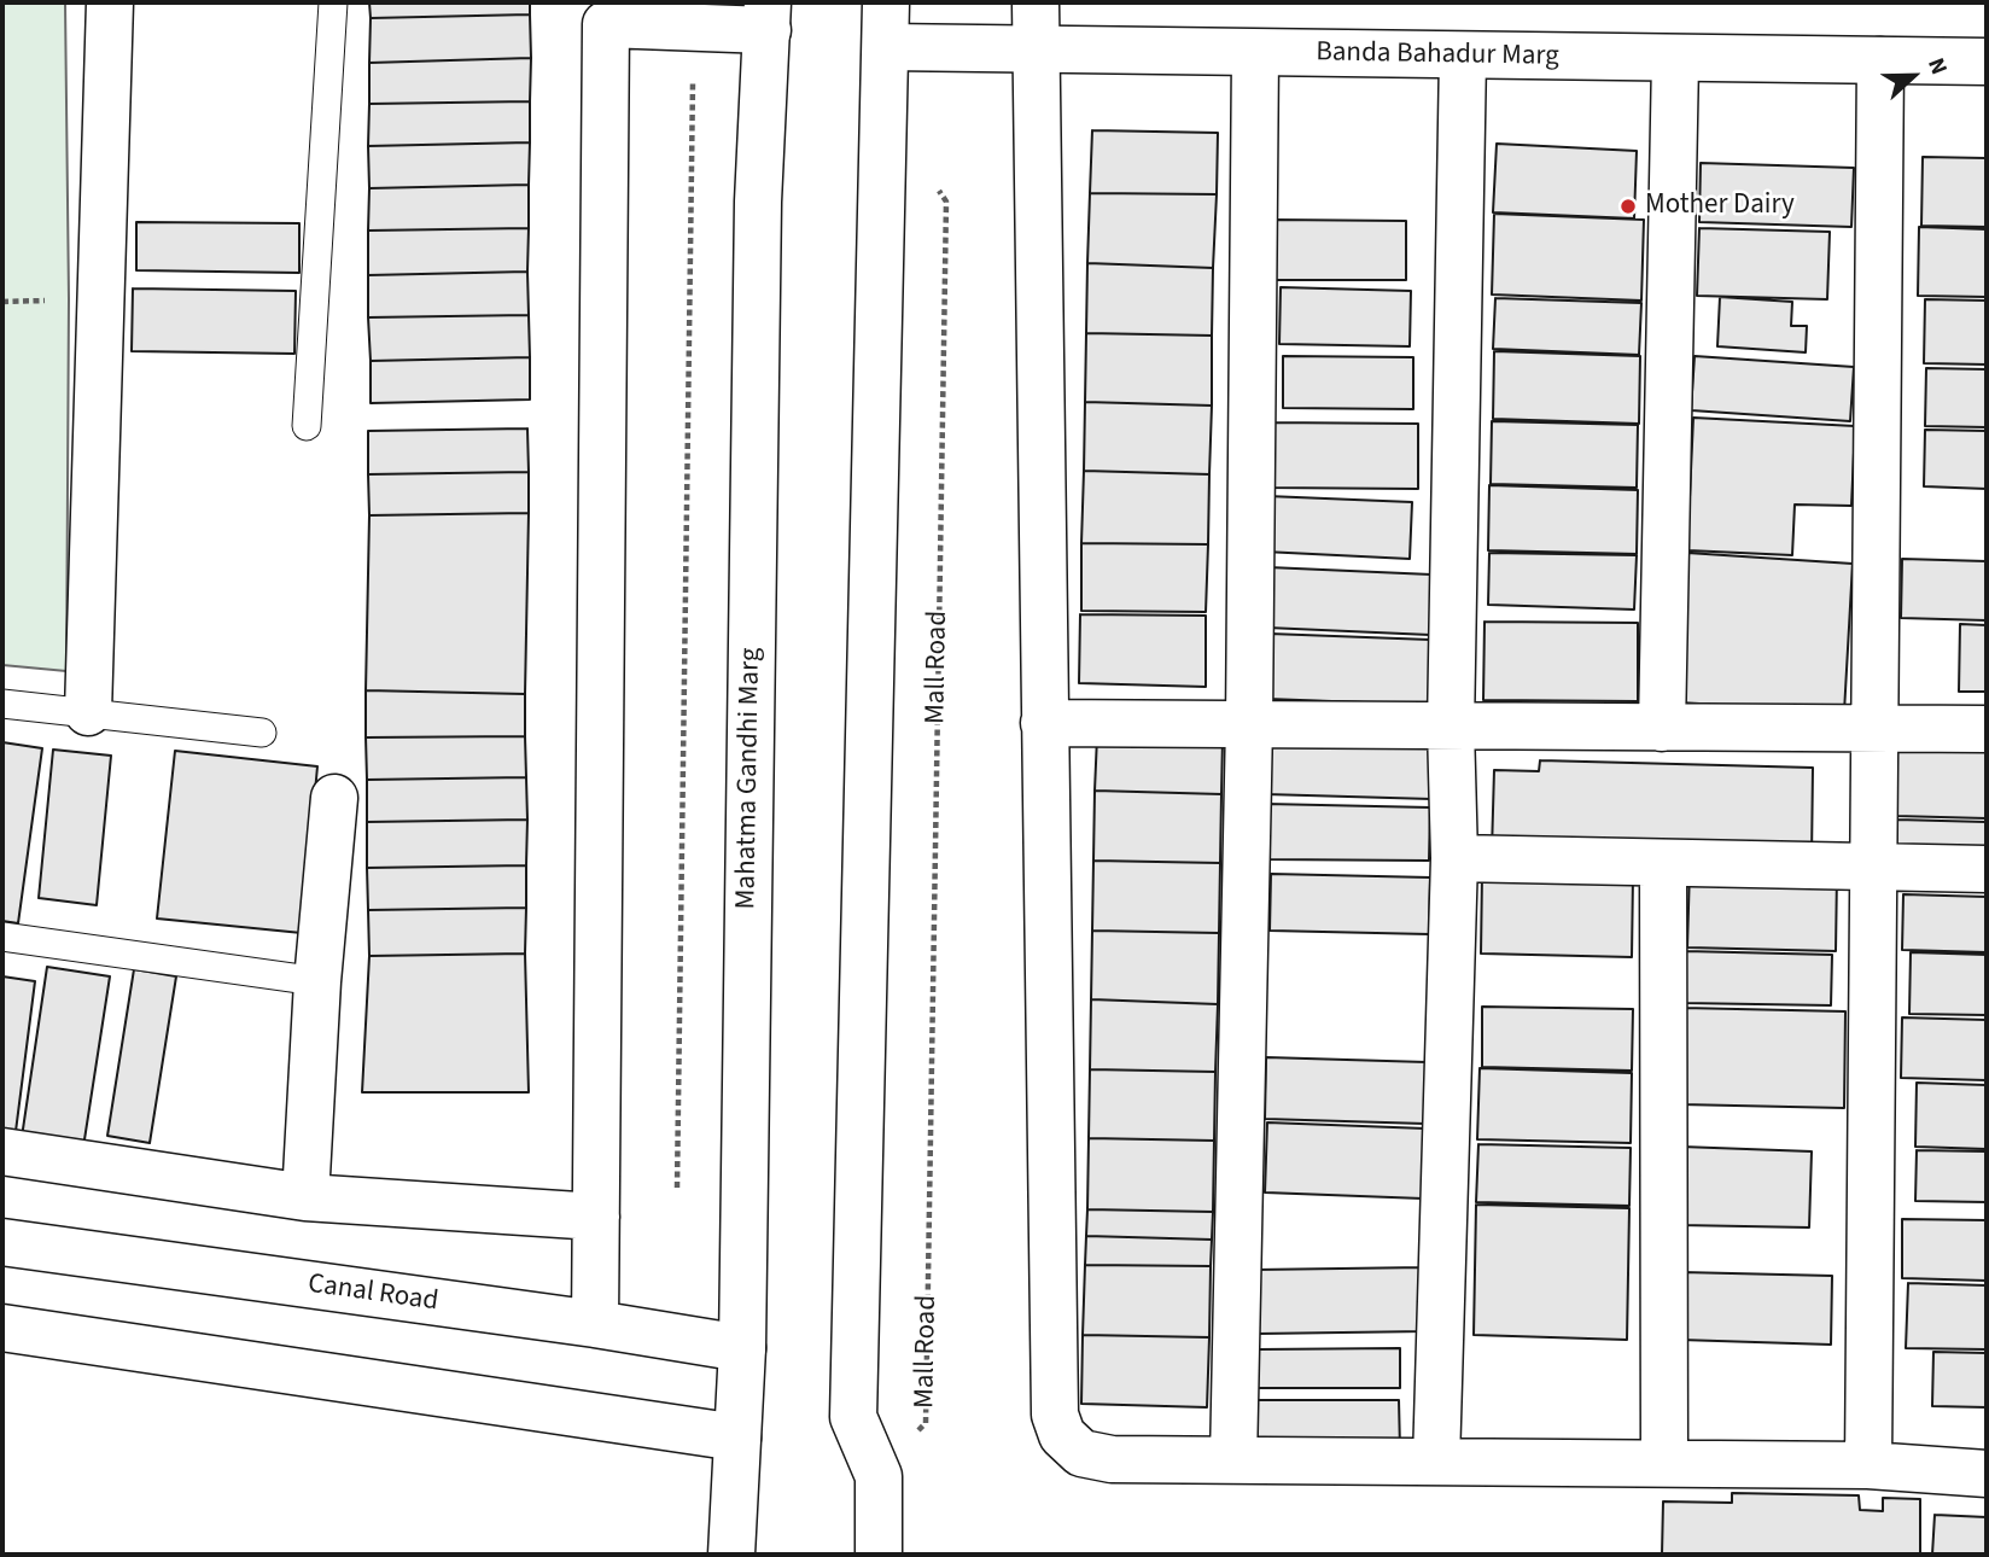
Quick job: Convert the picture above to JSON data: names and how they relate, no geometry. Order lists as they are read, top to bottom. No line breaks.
{"streets":{"street":["Banda Bahadur Marg","Mahatma Gandhi Marg","Canal Road"],"path":["Mall Road"]},"crossings":[["Mahatma Gandhi Marg","Canal Road"]],"places":["Mother Dairy"],"north":"right"}
